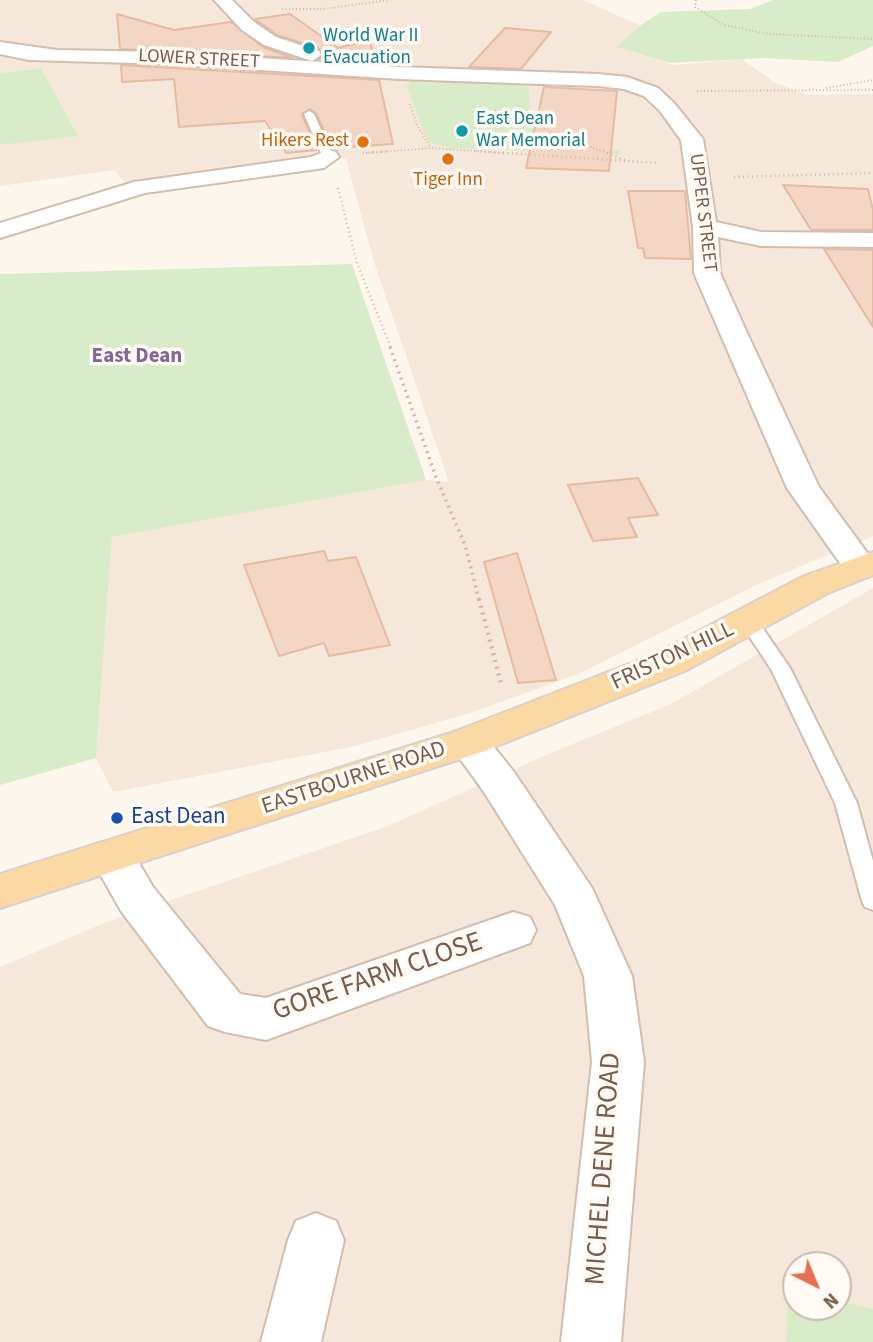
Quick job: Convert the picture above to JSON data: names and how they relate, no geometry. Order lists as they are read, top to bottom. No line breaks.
{"streets":{"main road":["FRISTON HILL","EASTBOURNE ROAD"],"street":["LOWER STREET","UPPER STREET","GORE FARM CLOSE","MICHEL DENE ROAD"]},"crossings":[["LOWER STREET","UPPER STREET"],["UPPER STREET","FRISTON HILL"],["FRISTON HILL","EASTBOURNE ROAD"],["FRISTON HILL","MICHEL DENE ROAD"],["EASTBOURNE ROAD","GORE FARM CLOSE"],["EASTBOURNE ROAD","MICHEL DENE ROAD"]],"districts":["East Dean"],"places":["World War II Evacuation","East Dean War Memorial","Hikers Rest","Tiger Inn","East Dean"],"north":"bottom right"}
